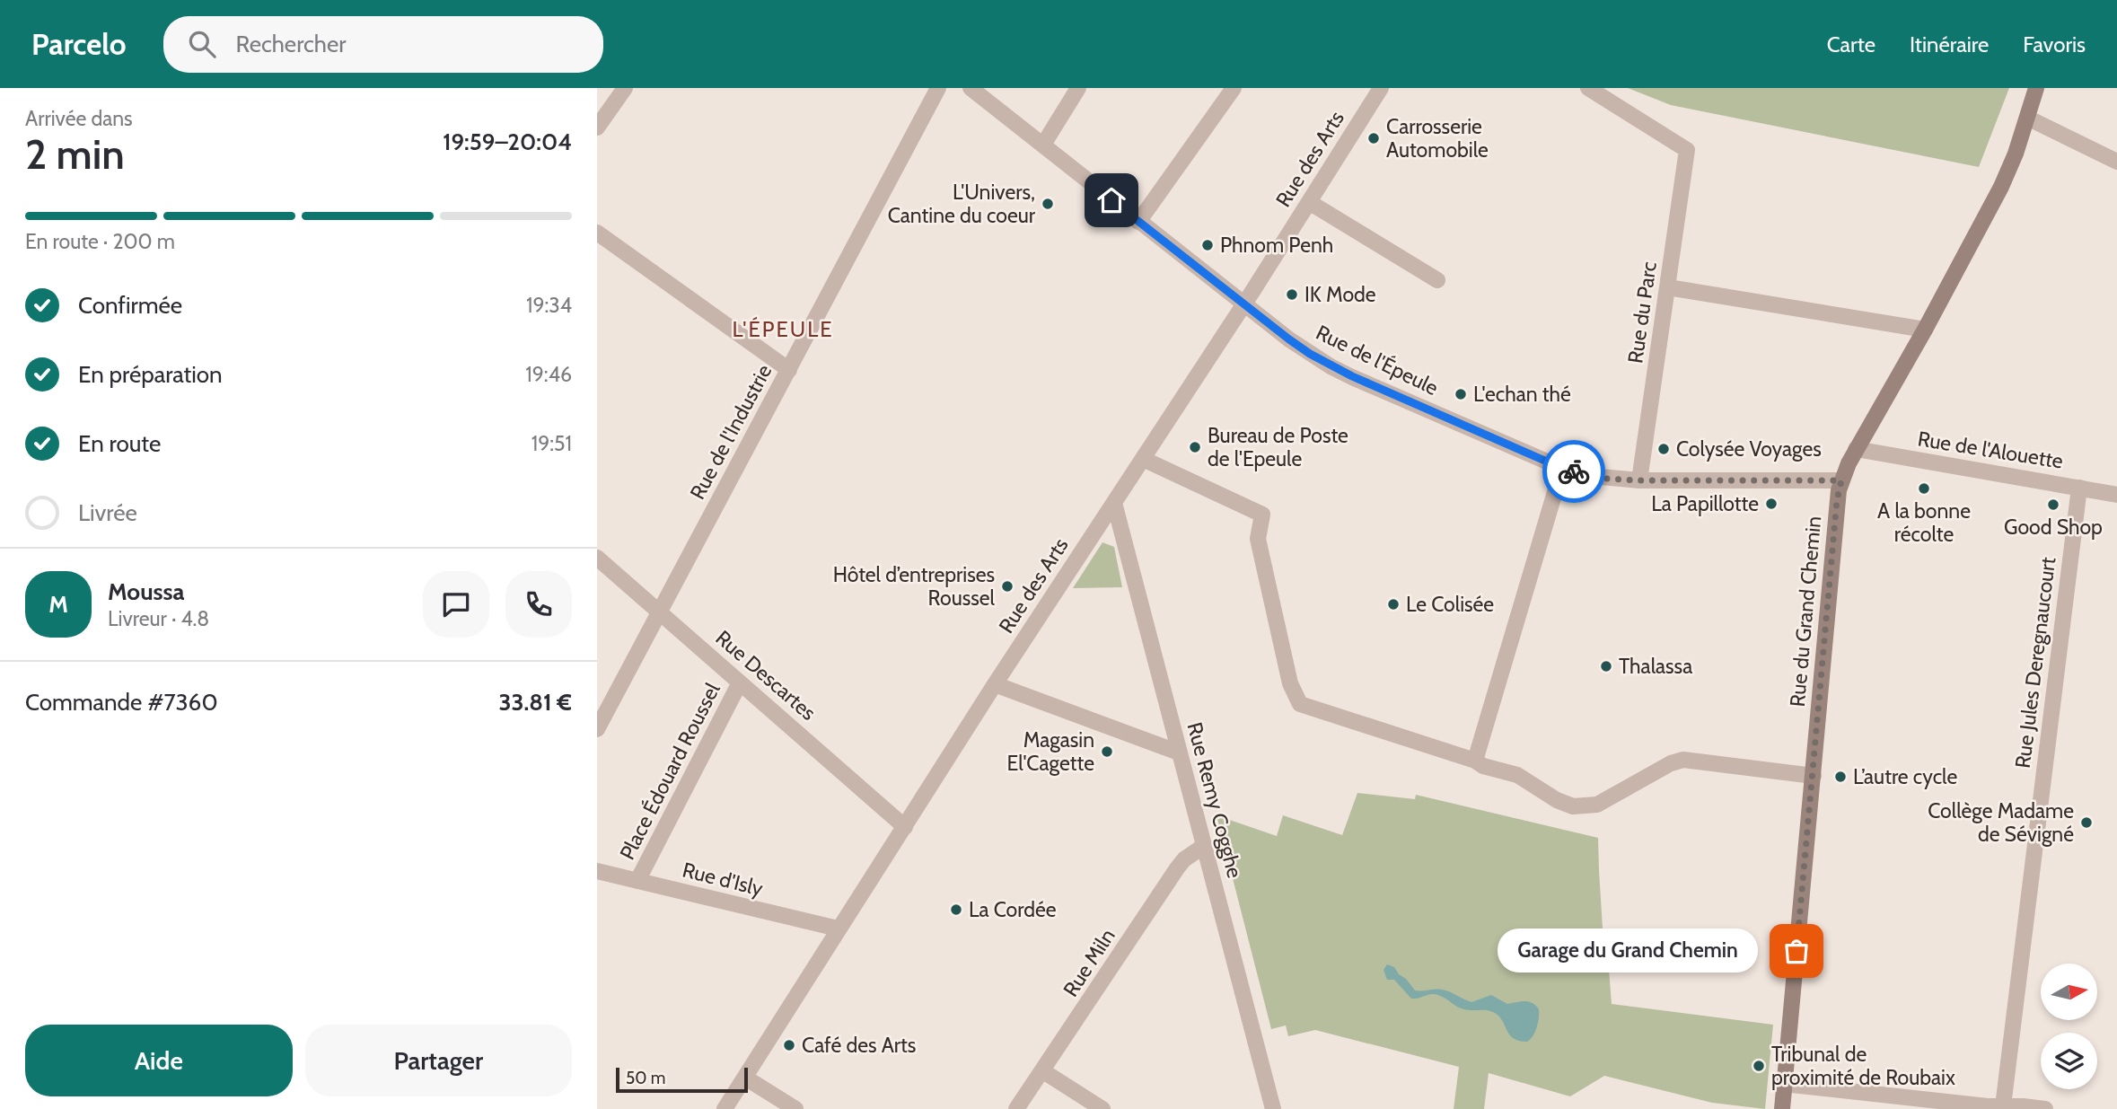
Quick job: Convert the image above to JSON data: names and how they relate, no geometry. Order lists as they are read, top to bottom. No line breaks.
{"streets":{"main road":["Rue du Grand Chemin"],"street":["Rue des Arts","Rue du Parc","Rue de l'Épeule","Rue de l'Industrie","Rue de l'Alouette","Rue Jules Deregnaucourt","Rue Descartes","Place Édouard Roussel","Rue Remy Cogghe","Rue d'Isly","Rue Miln"]},"crossings":[["Rue des Arts","Rue de l'Épeule"],["Rue des Arts","Rue Descartes"],["Rue des Arts","Rue Remy Cogghe"],["Rue des Arts","Rue d'Isly"],["Rue du Parc","Rue de l'Épeule"],["Rue de l'Épeule","Rue du Grand Chemin"],["Rue de l'Industrie","Rue Descartes"],["Rue de l'Alouette","Rue du Grand Chemin"],["Rue de l'Alouette","Rue Jules Deregnaucourt"],["Rue Descartes","Place Édouard Roussel"],["Place Édouard Roussel","Rue d'Isly"],["Rue Remy Cogghe","Rue Miln"]],"districts":["L'ÉPEULE"],"places":["Carrosserie Automobile","L'Univers, Cantine du coeur","Phnom Penh","IK Mode","L'echan thé","Bureau de Poste de l'Epeule","Colysée Voyages","A la bonne récolte","La Papillotte","Good Shop","Hôtel d’entreprises Roussel","Le Colisée","Thalassa","Magasin El'Cagette","L’autre cycle","Collège Madame de Sévigné","La Cordée","Garage du Grand Chemin","Café des Arts","Tribunal de proximité de Roubaix"],"scale_bar":"50 m","north":"right","page":{"header":"Parcelo","search":"Rechercher","nav":["Carte","Itinéraire","Favoris"],"heading":["2 min","Arrivée dans","19:59–20:04"],"panel":["Moussa","Livreur · 4.8","Commande #7360","33.81 €"],"bar":"En route · 200 m","list":[["Confirmée","19:34"],["En préparation","19:46"],["En route","19:51"],"Livrée"],"round":"M","bubble":"Garage du Grand Chemin","buttons":["Aide","Partager"],"scale":"50 m"}}
